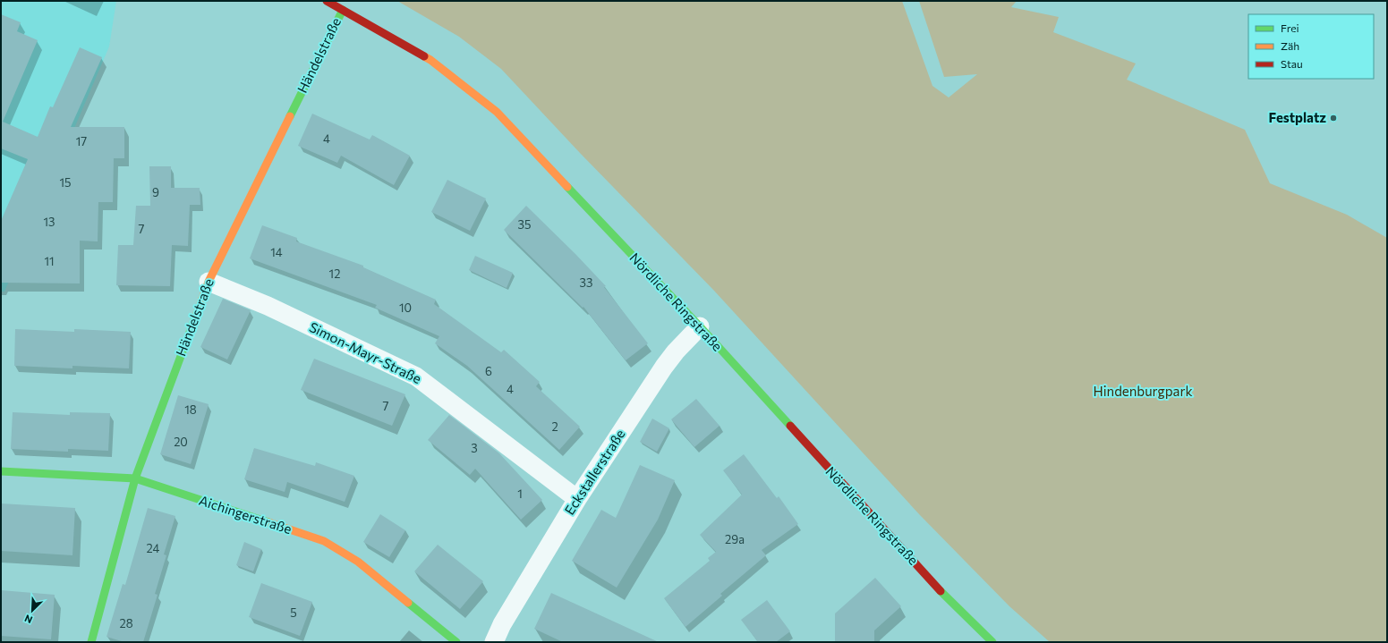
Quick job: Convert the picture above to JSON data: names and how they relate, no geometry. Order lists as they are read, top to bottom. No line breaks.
{"streets":{"street":["Händelstraße","Nördliche Ringstraße","Simon-Mayr-Straße","Eckstallerstraße","Aichingerstraße"]},"crossings":[["Händelstraße","Nördliche Ringstraße"],["Händelstraße","Simon-Mayr-Straße"],["Händelstraße","Aichingerstraße"],["Nördliche Ringstraße","Eckstallerstraße"],["Simon-Mayr-Straße","Eckstallerstraße"]],"parks":["Hindenburgpark"],"places":["Festplatz"],"house_numbers":["4","17","15","9","13","35","7","14","11","12","33","10","6","4","7","18","2","20","3","1","29a","24","5","28"],"legend":["Frei","Zäh","Stau"],"north":"bottom left"}
